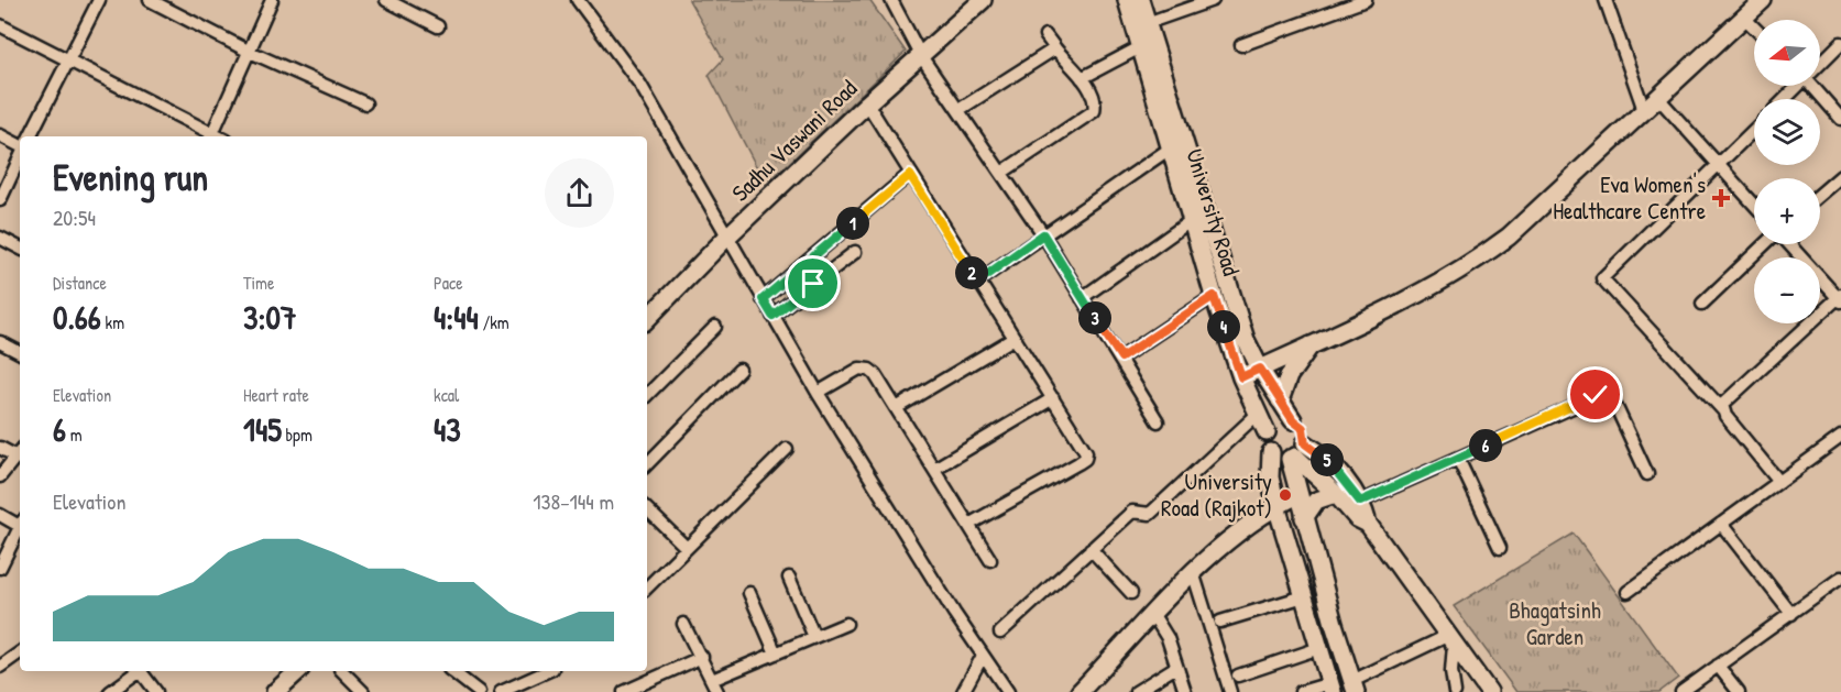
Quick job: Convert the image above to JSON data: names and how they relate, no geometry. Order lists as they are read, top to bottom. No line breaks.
{"streets":{"street":["Sadhu Vaswani Road","University Road"]},"parks":["Bhagatsinh Garden"],"places":{"health":["Eva Women's Healthcare Centre"],"other":["University Road (Rajkot)"]},"north":"left","page":{"map_buttons":["+","−"],"heading":["Evening run","20:54"],"pins":["1","2","3","4","6","5"],"stats":[["Distance","0.66 km"],["Time","3:07"],["Pace","4:44 /km"],["Elevation","6 m"],["Heart rate","145 bpm"],["kcal","43"]],"chart":["Elevation","138–144 m"]}}
